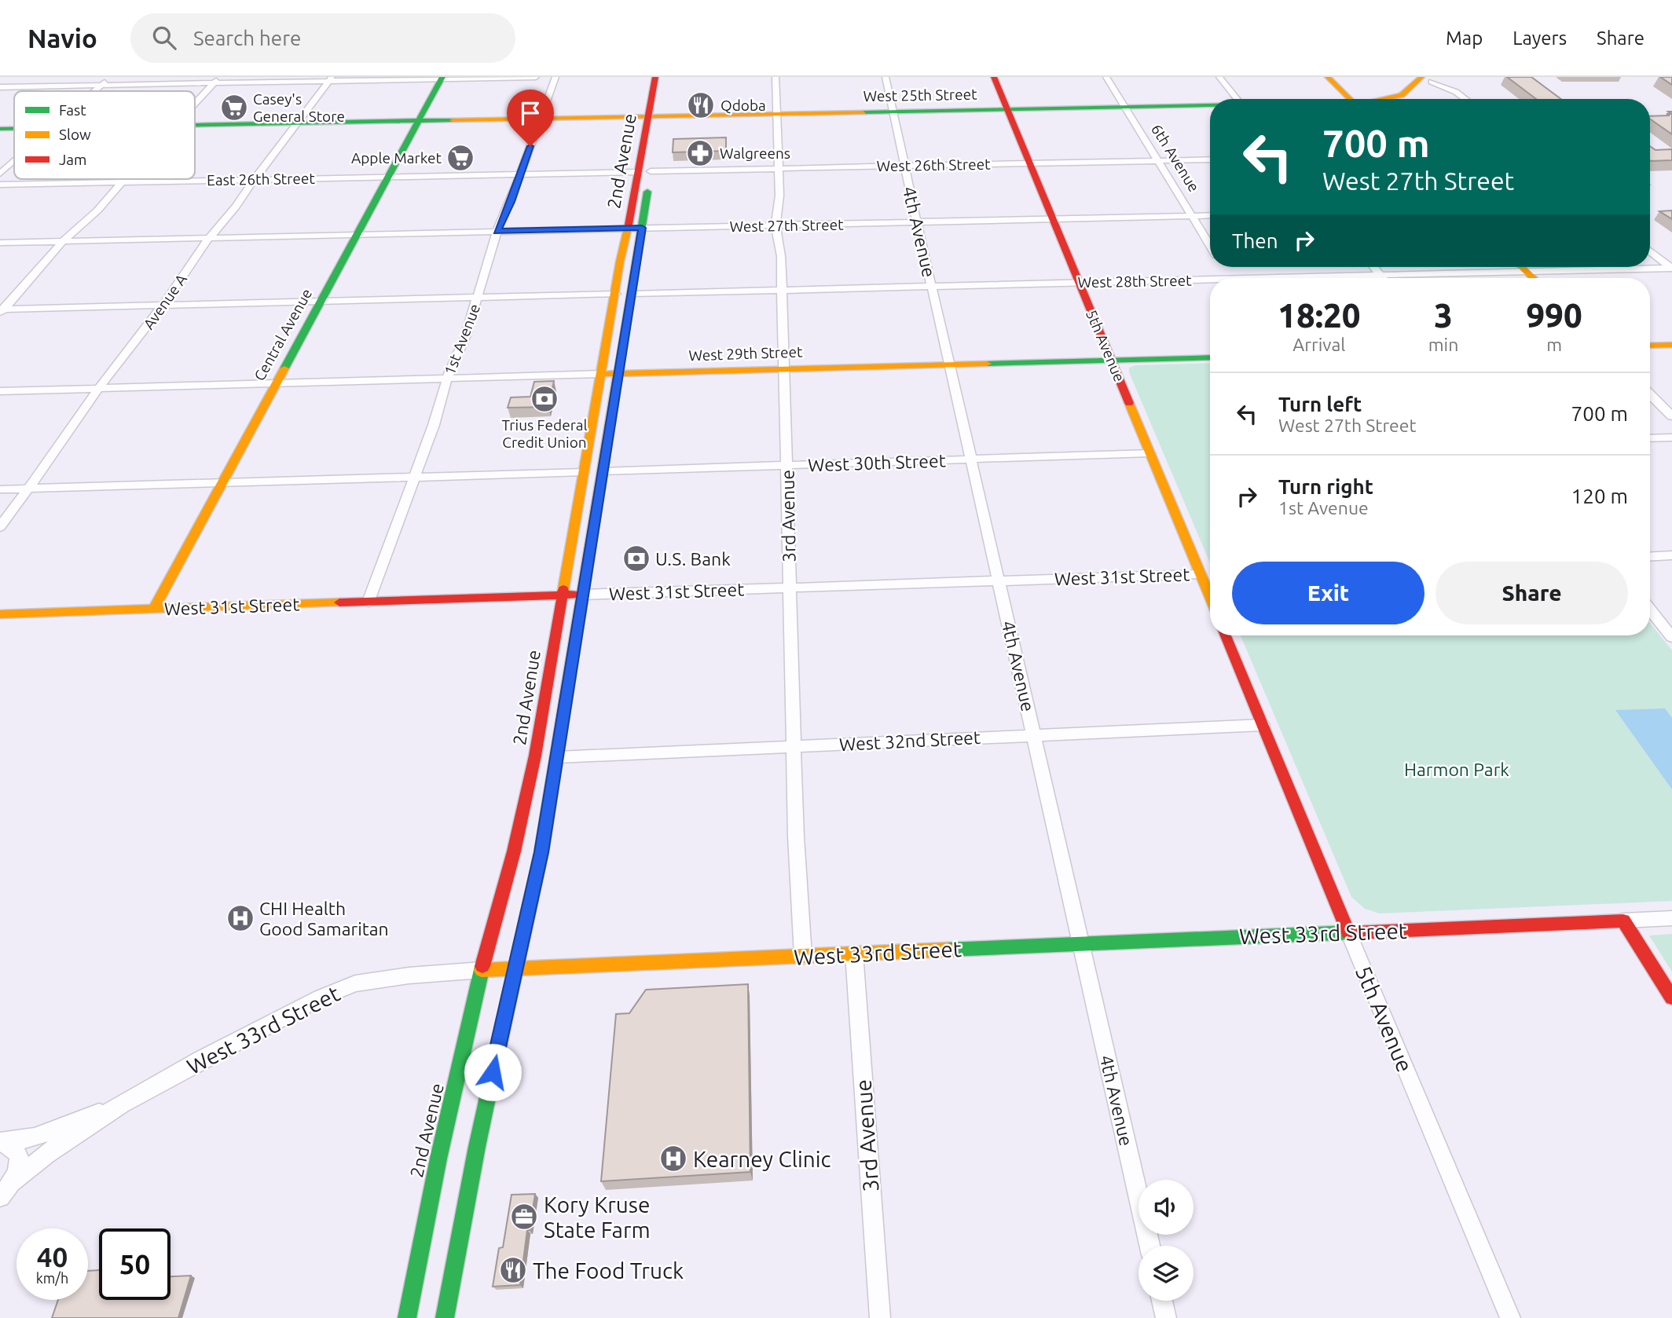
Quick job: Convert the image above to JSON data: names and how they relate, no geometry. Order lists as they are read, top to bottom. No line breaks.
{"streets":{"main road":["West 25th Street","2nd Avenue","Central Avenue","5th Avenue","West 29th Street","West 31st Street","West 33rd Street"],"street":["6th Avenue","West 26th Street","East 26th Street","West 27th Street","4th Avenue","West 28th Street","Avenue A","1st Avenue","West 30th Street","3rd Avenue","West 32nd Street"]},"crossings":[["West 25th Street","6th Avenue"],["West 25th Street","2nd Avenue"],["West 25th Street","4th Avenue"],["West 25th Street","Avenue A"],["West 25th Street","Central Avenue"],["West 25th Street","1st Avenue"],["West 25th Street","5th Avenue"],["West 25th Street","3rd Avenue"],["6th Avenue","West 26th Street"],["6th Avenue","West 27th Street"],["2nd Avenue","West 26th Street"],["2nd Avenue","West 27th Street"],["2nd Avenue","West 28th Street"],["2nd Avenue","West 29th Street"],["2nd Avenue","West 30th Street"],["2nd Avenue","West 31st Street"],["2nd Avenue","West 32nd Street"],["2nd Avenue","West 33rd Street"],["West 26th Street","East 26th Street"],["West 26th Street","4th Avenue"],["West 26th Street","Central Avenue"],["West 26th Street","1st Avenue"],["West 26th Street","5th Avenue"],["West 26th Street","3rd Avenue"],["East 26th Street","Avenue A"],["East 26th Street","Central Avenue"],["West 27th Street","4th Avenue"],["West 27th Street","Avenue A"],["West 27th Street","Central Avenue"],["West 27th Street","1st Avenue"],["West 27th Street","5th Avenue"],["West 27th Street","3rd Avenue"],["4th Avenue","West 28th Street"],["4th Avenue","West 29th Street"],["4th Avenue","West 30th Street"],["4th Avenue","West 31st Street"],["4th Avenue","West 32nd Street"],["4th Avenue","West 33rd Street"],["West 28th Street","5th Avenue"],["West 28th Street","3rd Avenue"],["Avenue A","West 29th Street"],["Central Avenue","West 29th Street"],["Central Avenue","West 31st Street"],["1st Avenue","West 29th Street"],["1st Avenue","West 31st Street"],["5th Avenue","West 29th Street"],["5th Avenue","West 30th Street"],["5th Avenue","West 31st Street"],["5th Avenue","West 32nd Street"],["5th Avenue","West 33rd Street"],["West 29th Street","3rd Avenue"],["West 30th Street","3rd Avenue"],["3rd Avenue","West 31st Street"],["3rd Avenue","West 32nd Street"],["3rd Avenue","West 33rd Street"]],"parks":["Harmon Park"],"places":{"restaurant":["Qdoba","The Food Truck"],"supermarket":["Casey's General Store","Apple Market"],"pharmacy":["Walgreens"],"bank":["Trius Federal Credit Union","U.S. Bank"],"hospital":["CHI Health Good Samaritan","Kearney Clinic"],"office":["Kory Kruse State Farm"]},"legend":["Fast","Slow","Jam"],"page":{"header":"Navio","search":"Search here","nav":["Map","Layers","Share"],"turn":["700 m","West 27th Street"],"then":"Then","eta":["18:20","Arrival","3","min","990","m"],"list":[{"name":"Turn left","note":"West 27th Street","value":"700 m"},{"name":"Turn right","note":"1st Avenue","value":"120 m"}],"buttons":["Exit","Share"],"speed":"40 km/h","limit":"50"}}
